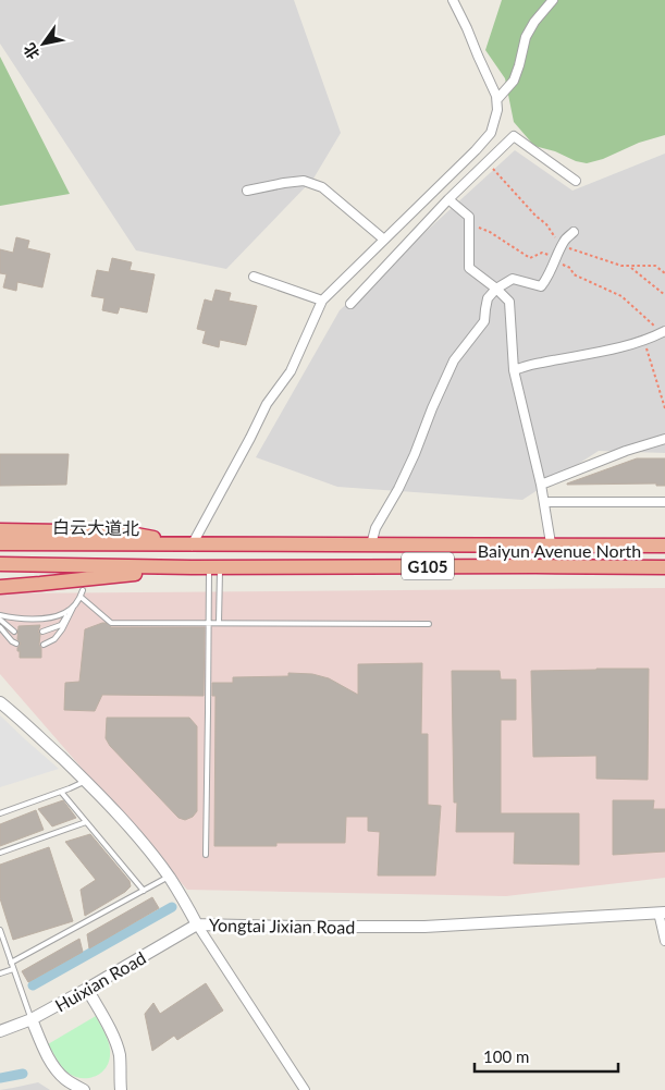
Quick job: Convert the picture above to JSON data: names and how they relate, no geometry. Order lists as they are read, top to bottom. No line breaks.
{"streets":{"highway":["白云大道北","Baiyun Avenue North","G105"],"street":["Yongtai Jixian Road","Huixian Road"]},"crossings":[["白云大道北","Baiyun Avenue North"],["白云大道北","G105"],["Baiyun Avenue North","G105"],["Yongtai Jixian Road","Huixian Road"]],"scale_bar":"100 m","north":"bottom left"}
